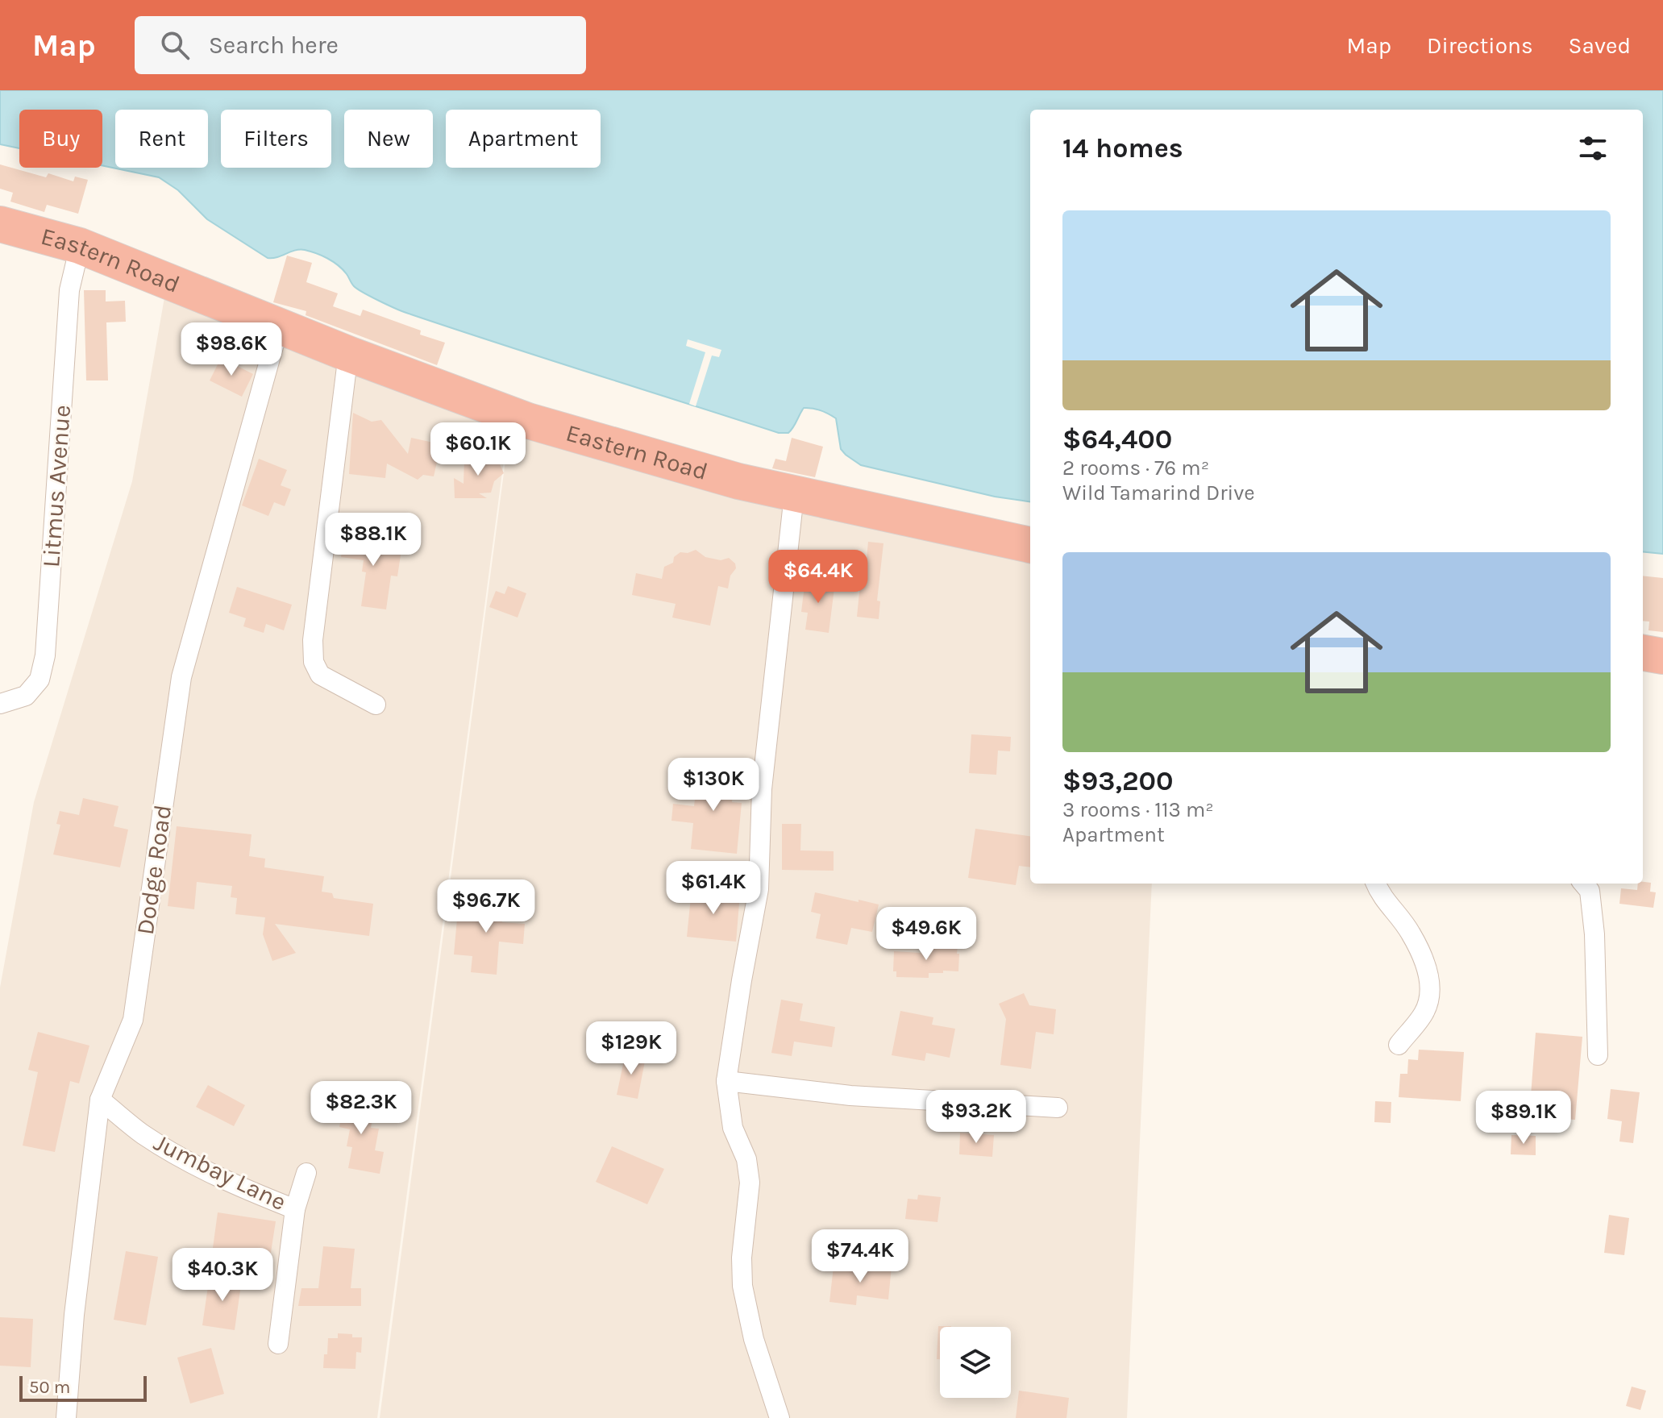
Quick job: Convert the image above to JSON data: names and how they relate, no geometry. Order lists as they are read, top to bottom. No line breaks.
{"streets":{"highway":["Eastern Road"],"street":["Litmus Avenue","Dodge Road","Jumbay Lane"]},"crossings":[["Eastern Road","Litmus Avenue"],["Eastern Road","Dodge Road"],["Dodge Road","Jumbay Lane"]],"scale_bar":"50 m","page":{"header":"Map","search":"Search here","nav":["Map","Directions","Saved"],"chip":["Buy","Rent","Filters","New","Apartment"],"heading":"14 homes","list":[{"name":"$64,400","note":"2 rooms · 76 m² · Wild Tamarind Drive"},{"name":"$93,200","note":"3 rooms · 113 m² · Apartment"}],"price":["$98.6K","$60.1K","$88.1K","$64.4K","$130K","$61.4K","$96.7K","$49.6K","$129K","$82.3K","$93.2K","$89.1K","$74.4K","$40.3K"],"scale":"50 m"}}
